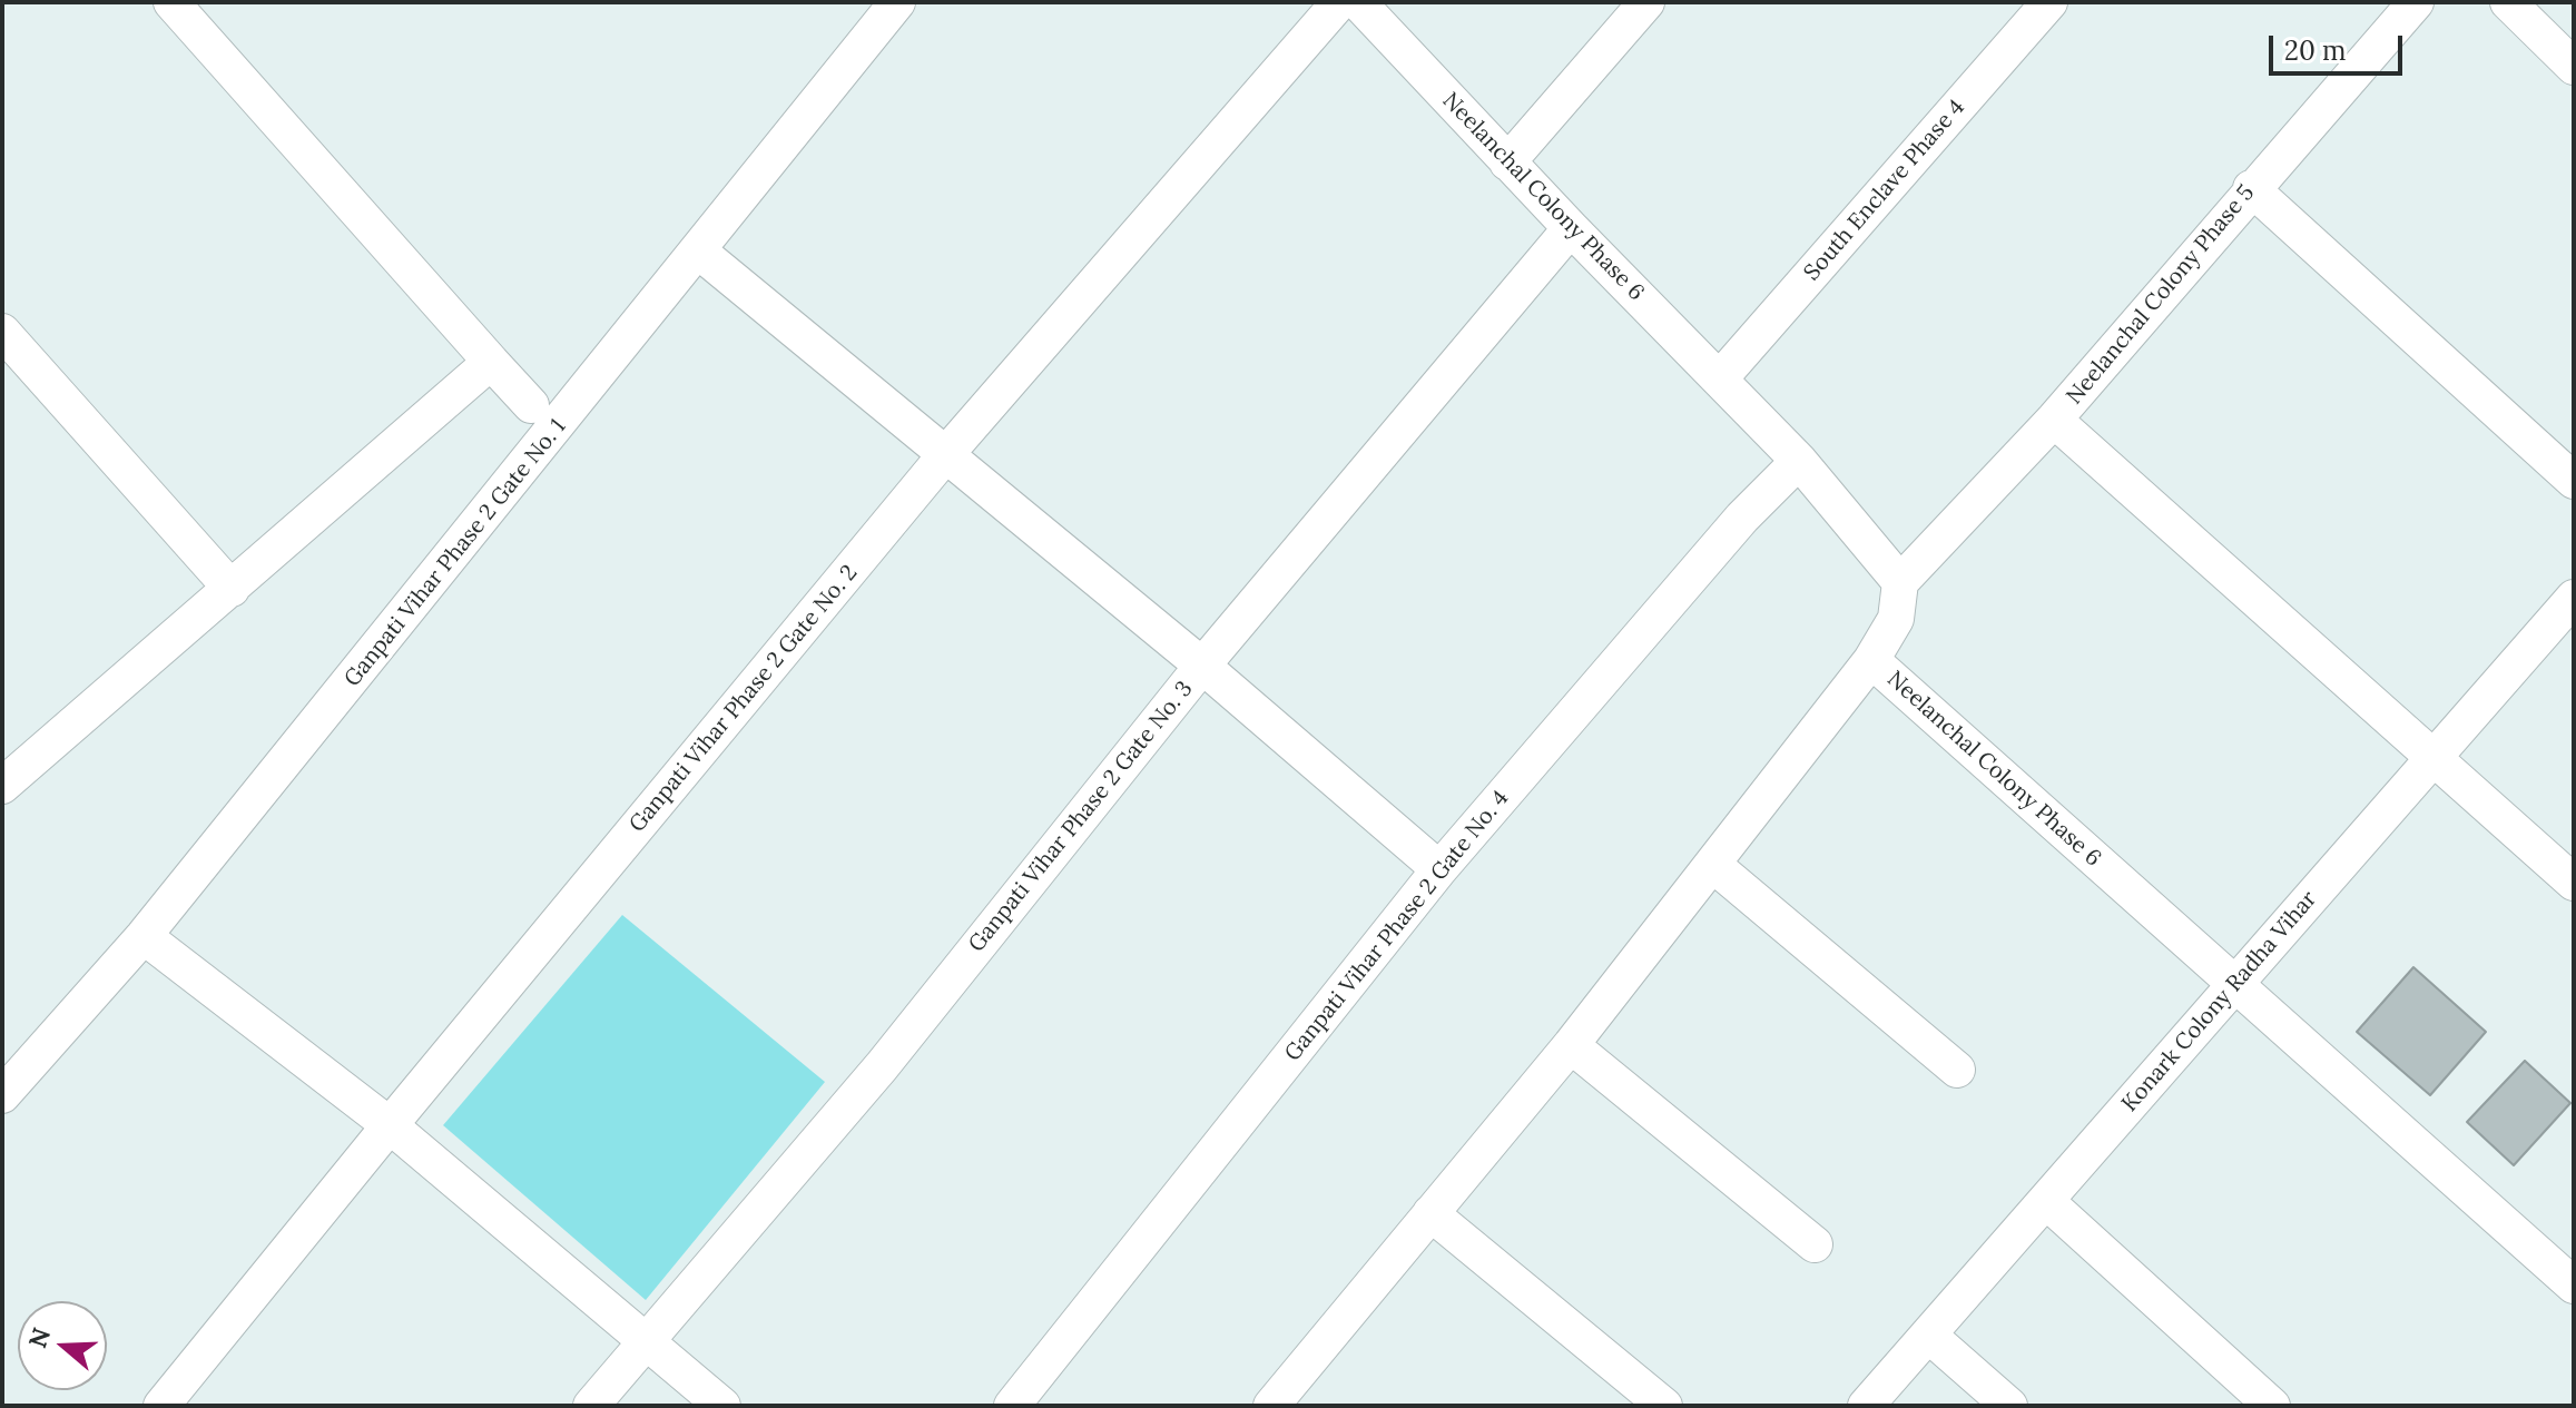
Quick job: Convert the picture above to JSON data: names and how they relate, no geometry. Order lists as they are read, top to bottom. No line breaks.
{"streets":{"street":["South Enclave Phase 4","Neelanchal Colony Phase 6","Neelanchal Colony Phase 5","Ganpati Vihar Phase 2 Gate No. 1","Ganpati Vihar Phase 2 Gate No. 2","Ganpati Vihar Phase 2 Gate No. 3","Ganpati Vihar Phase 2 Gate No. 4","Konark Colony Radha Vihar"]},"crossings":[["South Enclave Phase 4","Neelanchal Colony Phase 6"],["Neelanchal Colony Phase 6","Neelanchal Colony Phase 5"],["Neelanchal Colony Phase 6","Ganpati Vihar Phase 2 Gate No. 3"],["Neelanchal Colony Phase 6","Ganpati Vihar Phase 2 Gate No. 4"],["Neelanchal Colony Phase 6","Konark Colony Radha Vihar"]],"scale_bar":"20 m","north":"left"}
